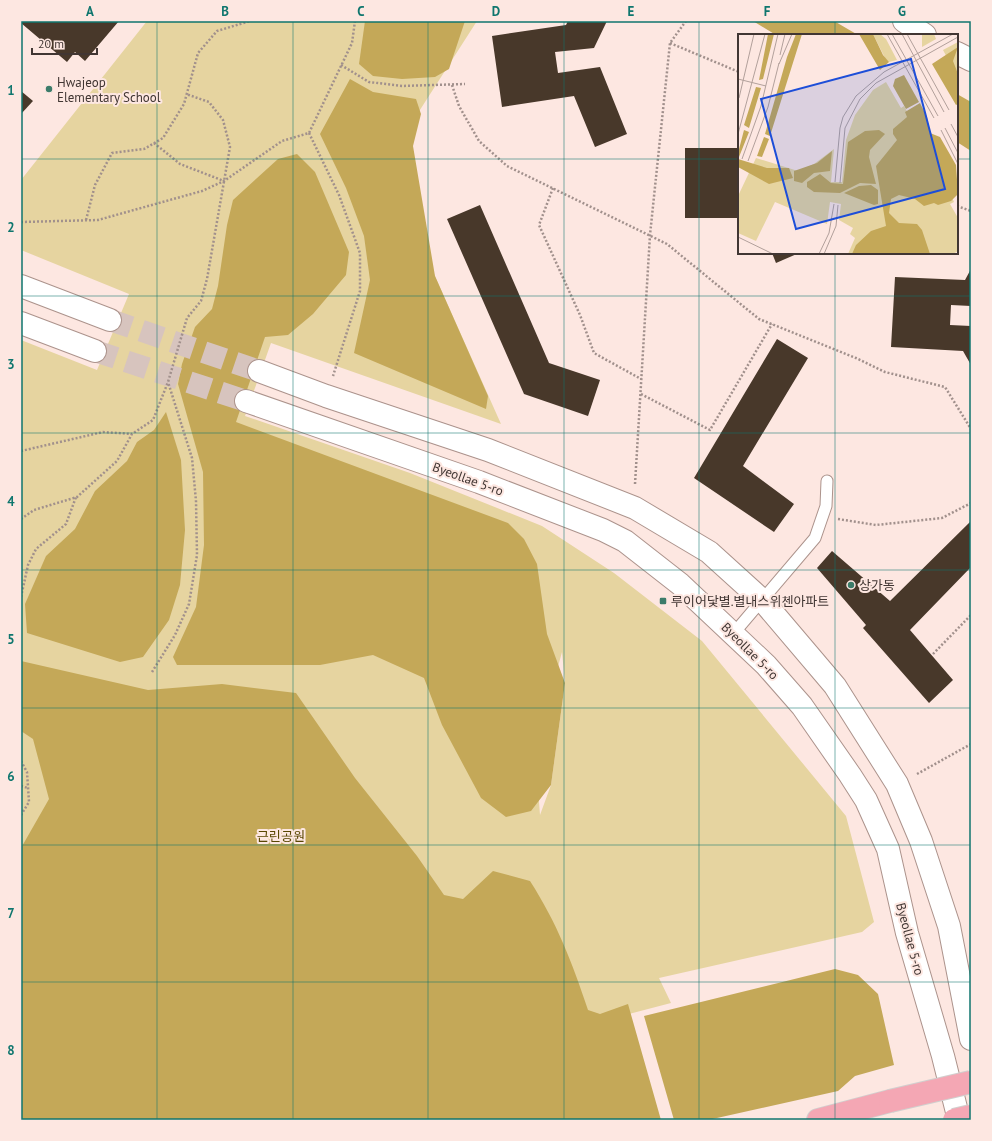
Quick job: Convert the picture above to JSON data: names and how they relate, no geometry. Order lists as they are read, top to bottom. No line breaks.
{"streets":{"street":["Byeollae 5-ro"]},"parks":["근린공원"],"places":{"other":["Hwajeop Elementary School","상가동"],"transit":["루이어닻별.별내스위첸아파트"]},"scale_bar":"20 m","grid":{"columns":["A","B","C","D","E","F","G"],"rows":["1","2","3","4","5","6","7","8"]}}
